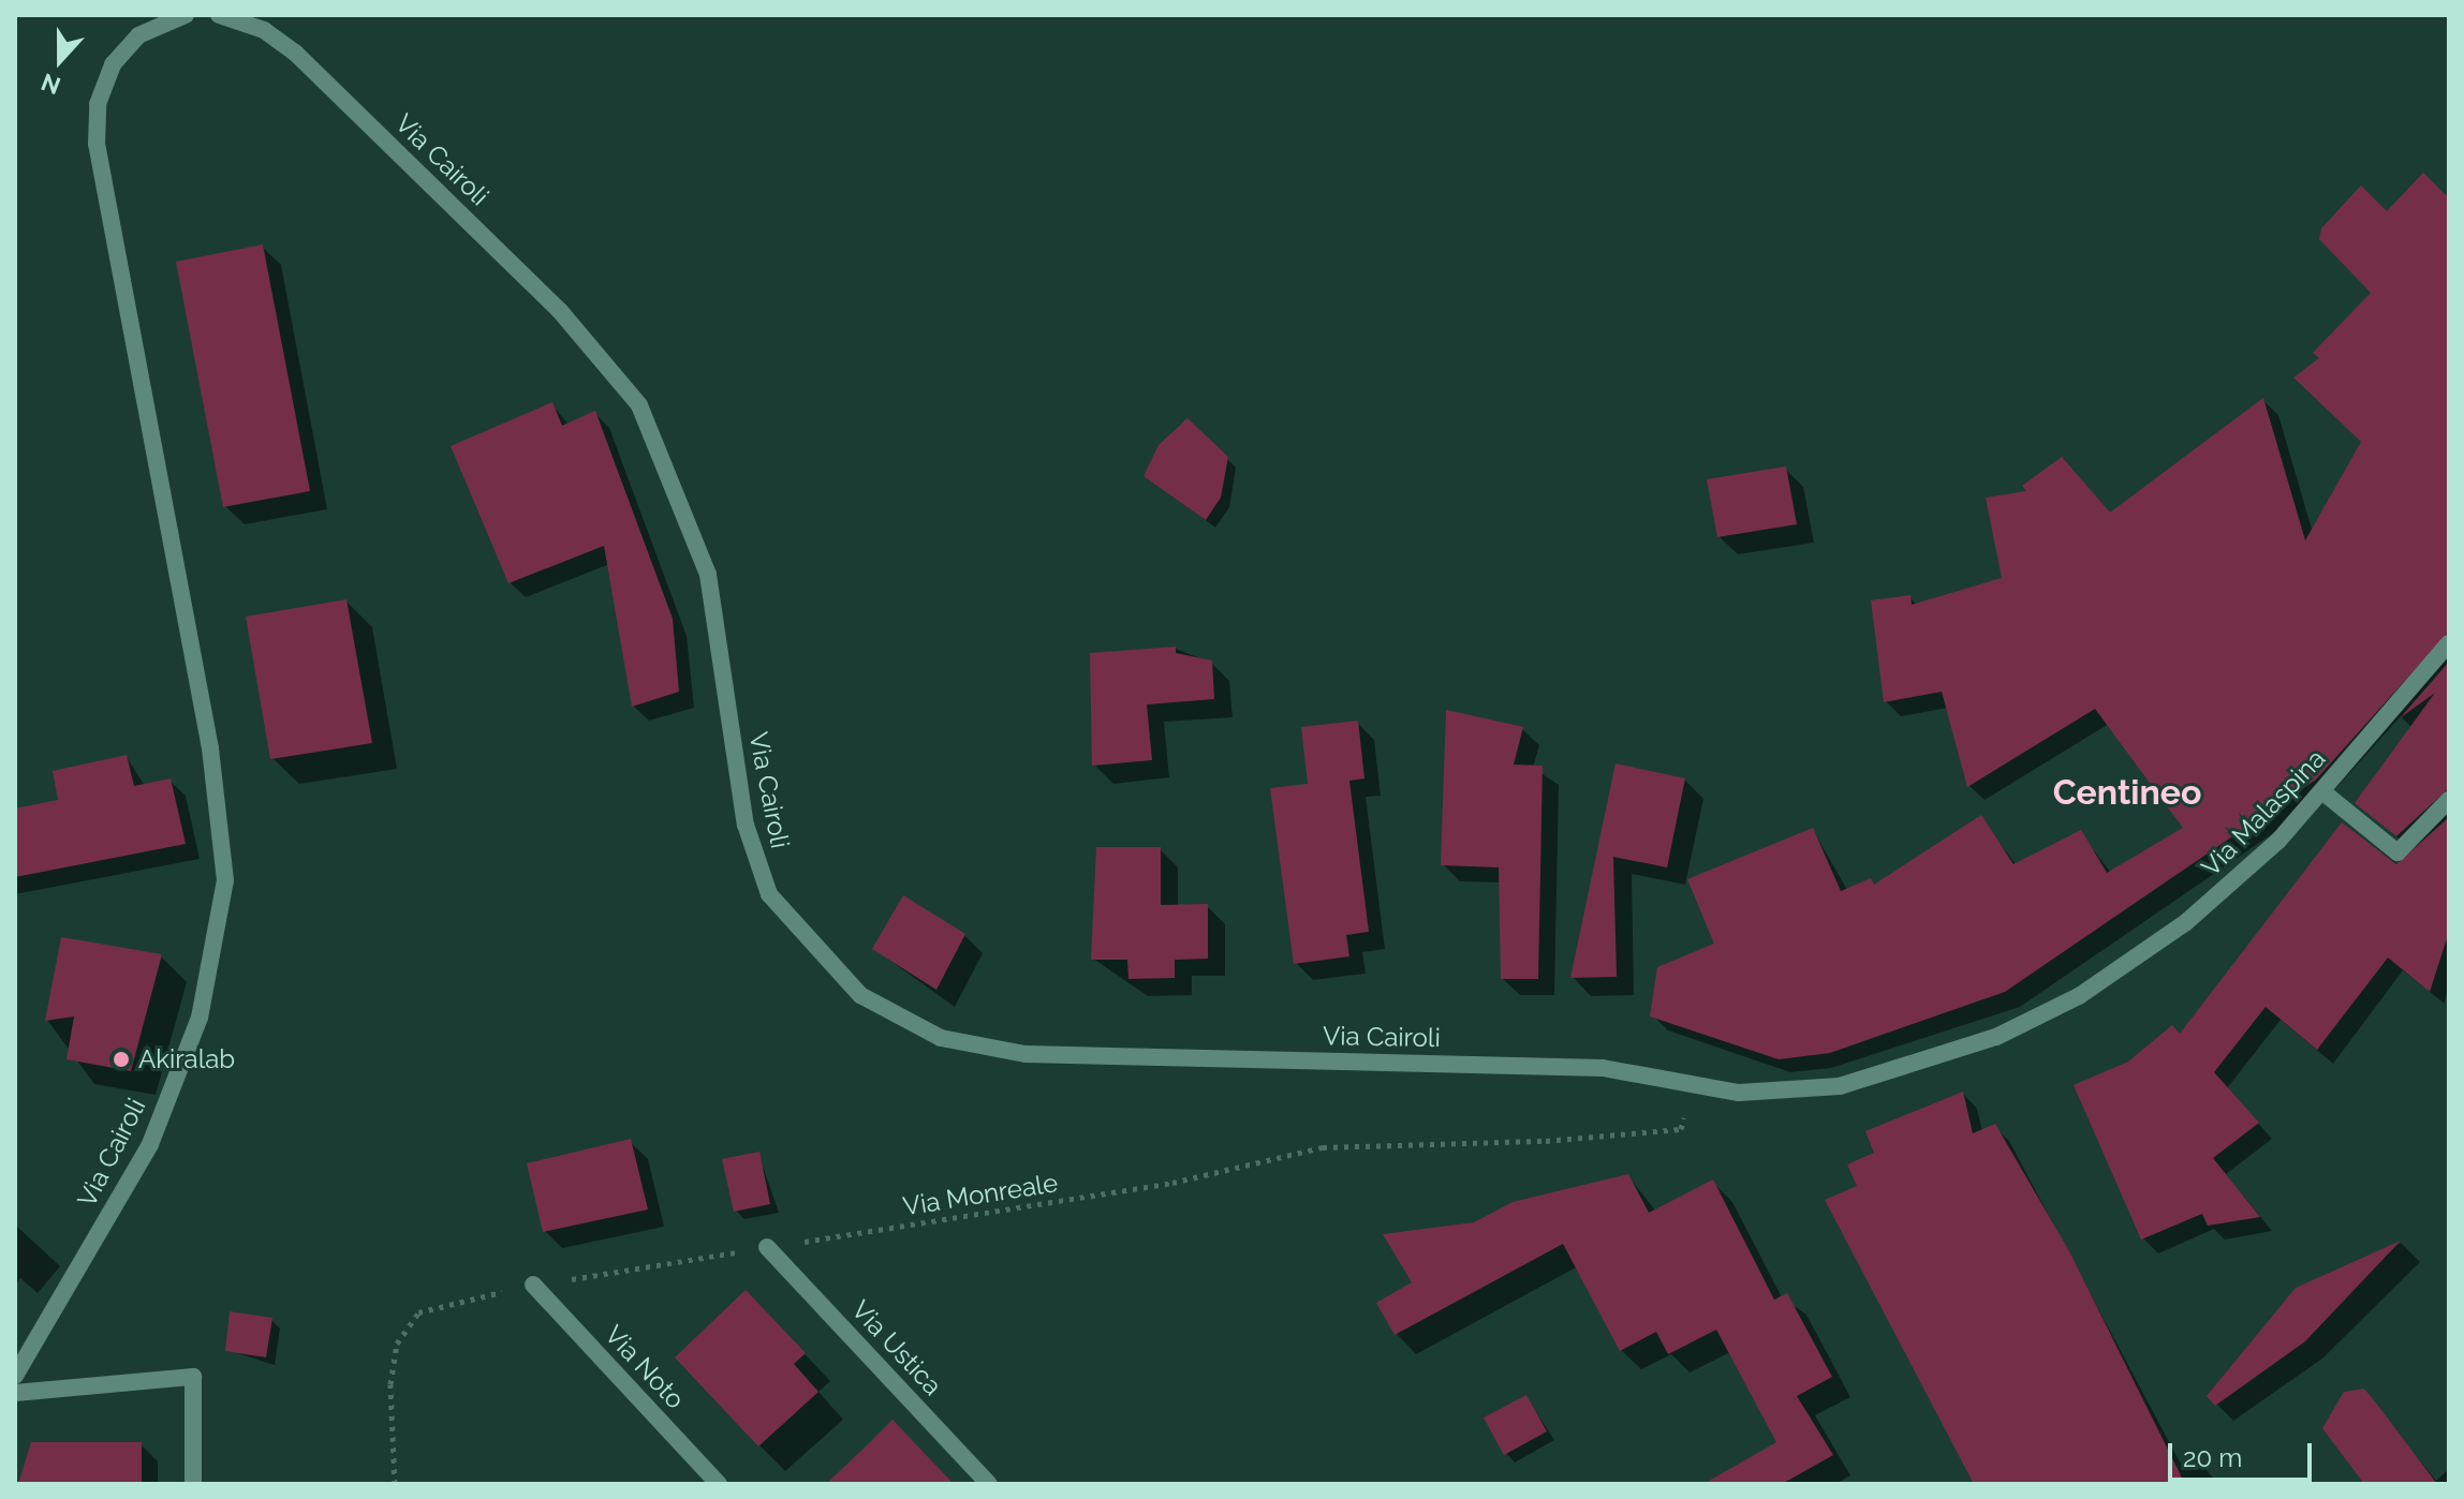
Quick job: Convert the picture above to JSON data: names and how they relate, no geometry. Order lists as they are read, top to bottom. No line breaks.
{"streets":{"street":["Via Cairoli","Via Malaspina","Via Ustica","Via Noto"],"path":["Via Monreale"]},"crossings":[["Via Cairoli","Via Malaspina"],["Via Cairoli","Via Monreale"],["Via Monreale","Via Ustica"],["Via Monreale","Via Noto"]],"districts":["Centineo"],"places":["Akiralab"],"scale_bar":"20 m","north":"bottom"}
